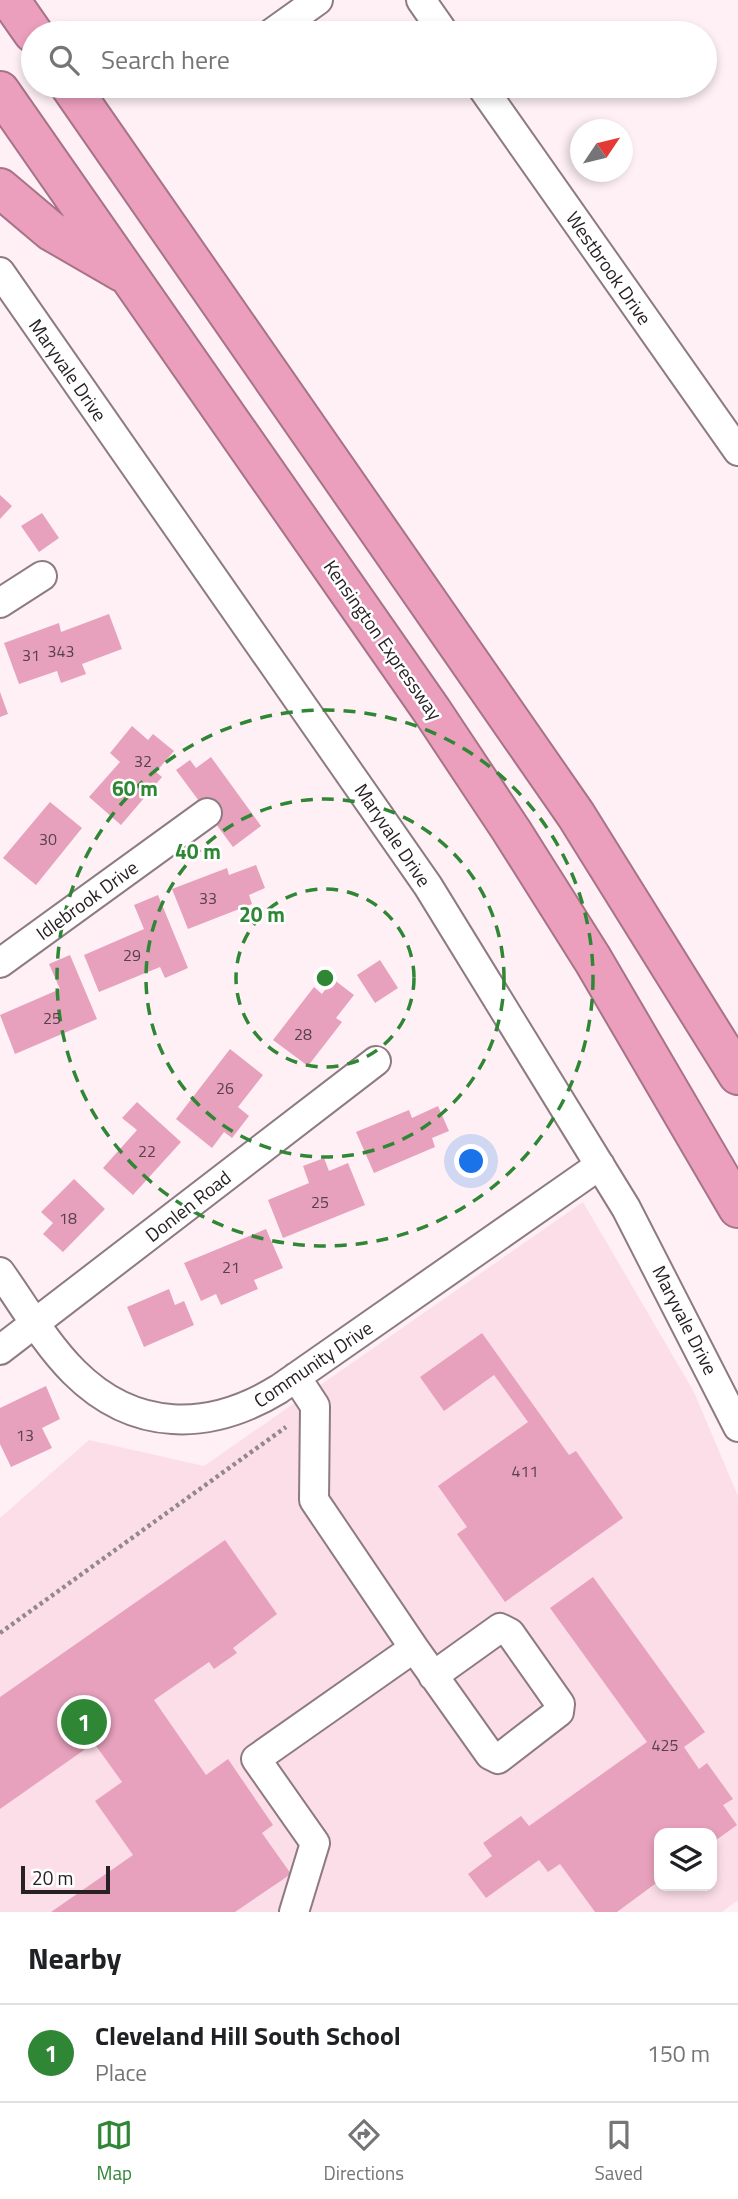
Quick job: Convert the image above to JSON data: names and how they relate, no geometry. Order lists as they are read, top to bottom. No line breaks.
{"streets":{"highway":["Kensington Expressway"],"street":["Westbrook Drive","Maryvale Drive","Idlebrook Drive","Donlen Road","Community Drive"]},"crossings":[["Maryvale Drive","Community Drive"],["Donlen Road","Community Drive"]],"house_numbers":["343","31","32","30","33","29","25","28","26","22","25","18","21","13","411","425"],"scale_bar":"20 m","north":"top right","page":{"search":"Search here","pins":"1","scale":"20 m","heading":"Nearby","list":[{"mark":"1","name":"Cleveland Hill South School","note":"Place","value":"150 m"}],"nav":["Map","Directions","Saved"]},"rings":["60 m","40 m","20 m"]}
